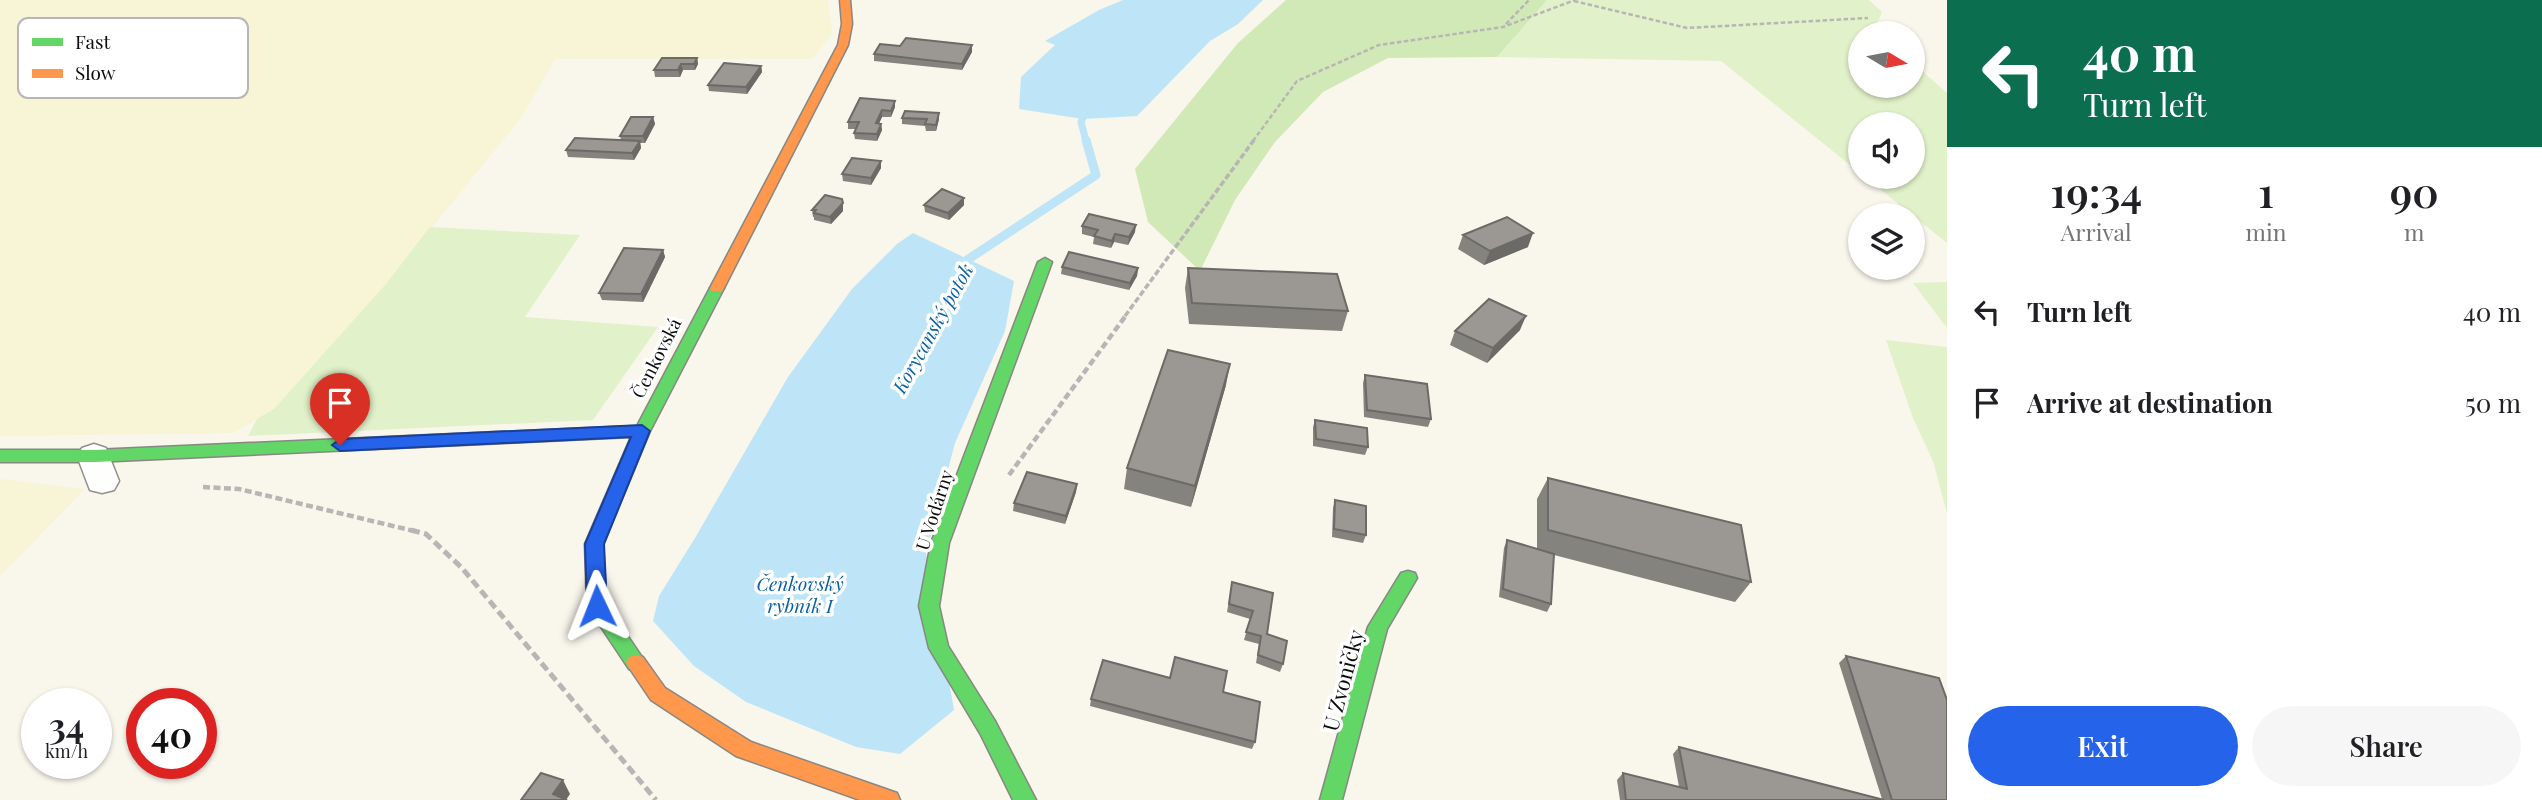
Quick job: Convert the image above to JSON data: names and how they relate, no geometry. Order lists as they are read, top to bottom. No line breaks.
{"streets":{"street":["Čenkovská","U Vodárny","U Zvoničky"]},"water":["Korycanský potok","Čenkovský rybník I"],"legend":["Fast","Slow"],"north":"right","page":{"turn":["40 m","Turn left"],"eta":["19:34","Arrival","1","min","90","m"],"list":[{"name":"Turn left","value":"40 m"},{"name":"Arrive at destination","value":"50 m"}],"speed":"34 km/h","limit":"40","buttons":["Exit","Share"]}}
